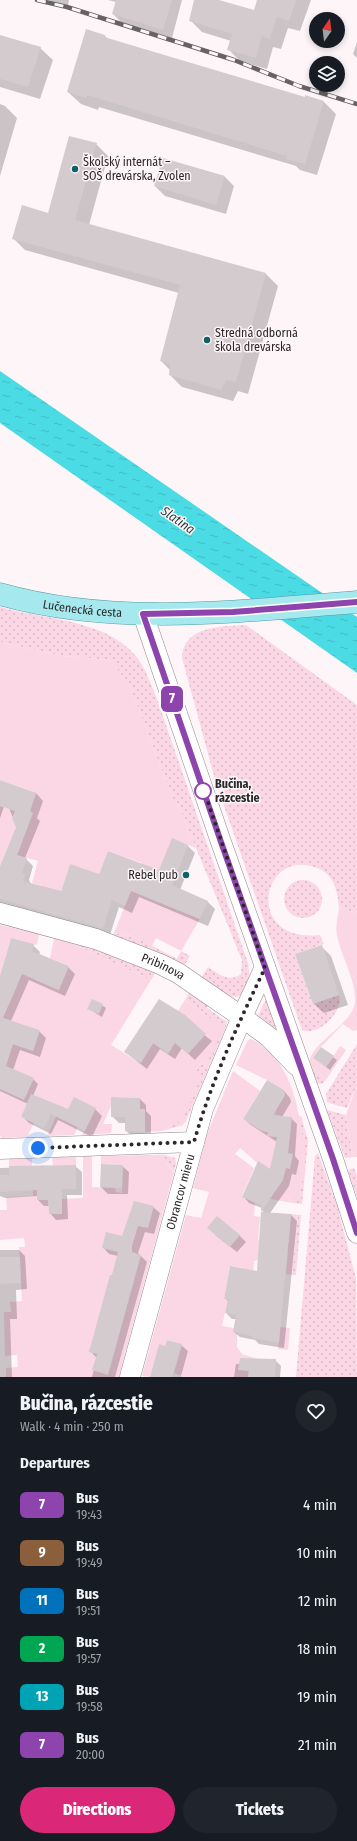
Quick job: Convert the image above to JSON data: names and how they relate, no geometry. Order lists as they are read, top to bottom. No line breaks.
{"streets":{"main road":["Lučenecká cesta"],"street":["Pribinova","Obrancov mieru"]},"crossings":[["Lučenecká cesta","Pribinova"],["Pribinova","Obrancov mieru"]],"water":["Slatina"],"places":["Školský internát – SOŠ drevárska, Zvolen","Stredná odborná škola drevárska","Bučina, rázcestie","Rebel pub"],"lines":["bus line 7"],"north":"top","page":{"on_map":"7","heading":[["Bučina, rázcestie","Walk · 4 min · 250 m"],"Departures"],"list":[{"mark":"7","name":"Bus","note":"19:43","value":"4 min"},{"mark":"9","name":"Bus","note":"19:49","value":"10 min"},{"mark":"11","name":"Bus","note":"19:51","value":"12 min"},{"mark":"2","name":"Bus","note":"19:57","value":"18 min"},{"mark":"13","name":"Bus","note":"19:58","value":"19 min"},{"mark":"7","name":"Bus","note":"20:00","value":"21 min"}],"buttons":["Directions","Tickets"]}}
